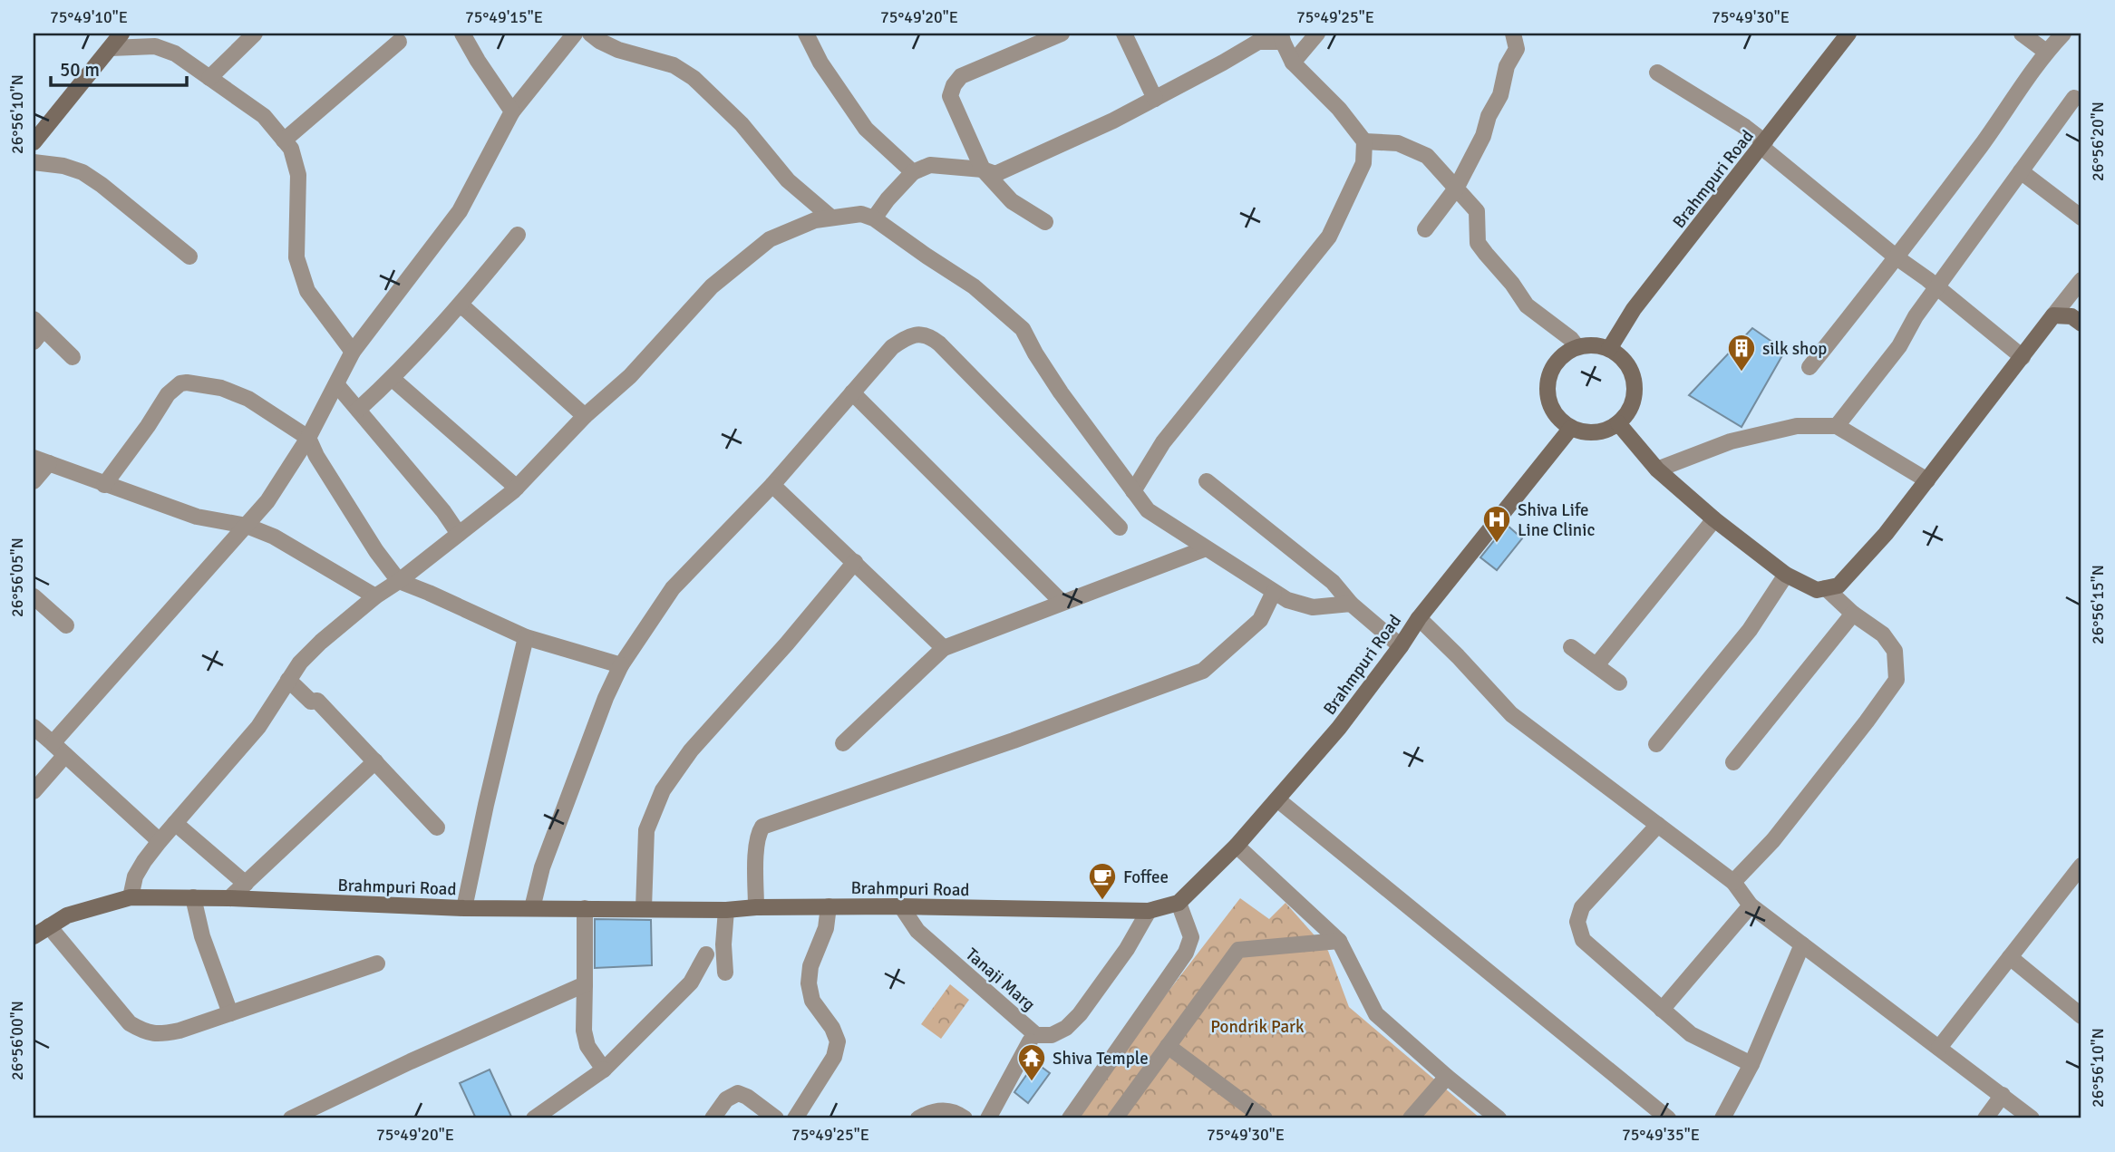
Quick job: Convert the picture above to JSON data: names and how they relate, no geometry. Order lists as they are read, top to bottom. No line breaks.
{"streets":{"street":["Brahmpuri Road","Tanaji Marg"]},"crossings":[["Brahmpuri Road","Tanaji Marg"]],"parks":["Pondrik Park"],"places":{"building":["silk shop"],"hospital":["Shiva Life Line Clinic"],"cafe":["Foffee"],"temple":["Shiva Temple"]},"scale_bar":"50 m","coordinates":["75°49'10\"E","75°49'15\"E","75°49'20\"E","75°49'25\"E","75°49'30\"E","26°56'10\"N","26°56'20\"N","26°56'05\"N","26°56'15\"N","26°56'00\"N","75°49'35\"E"]}
